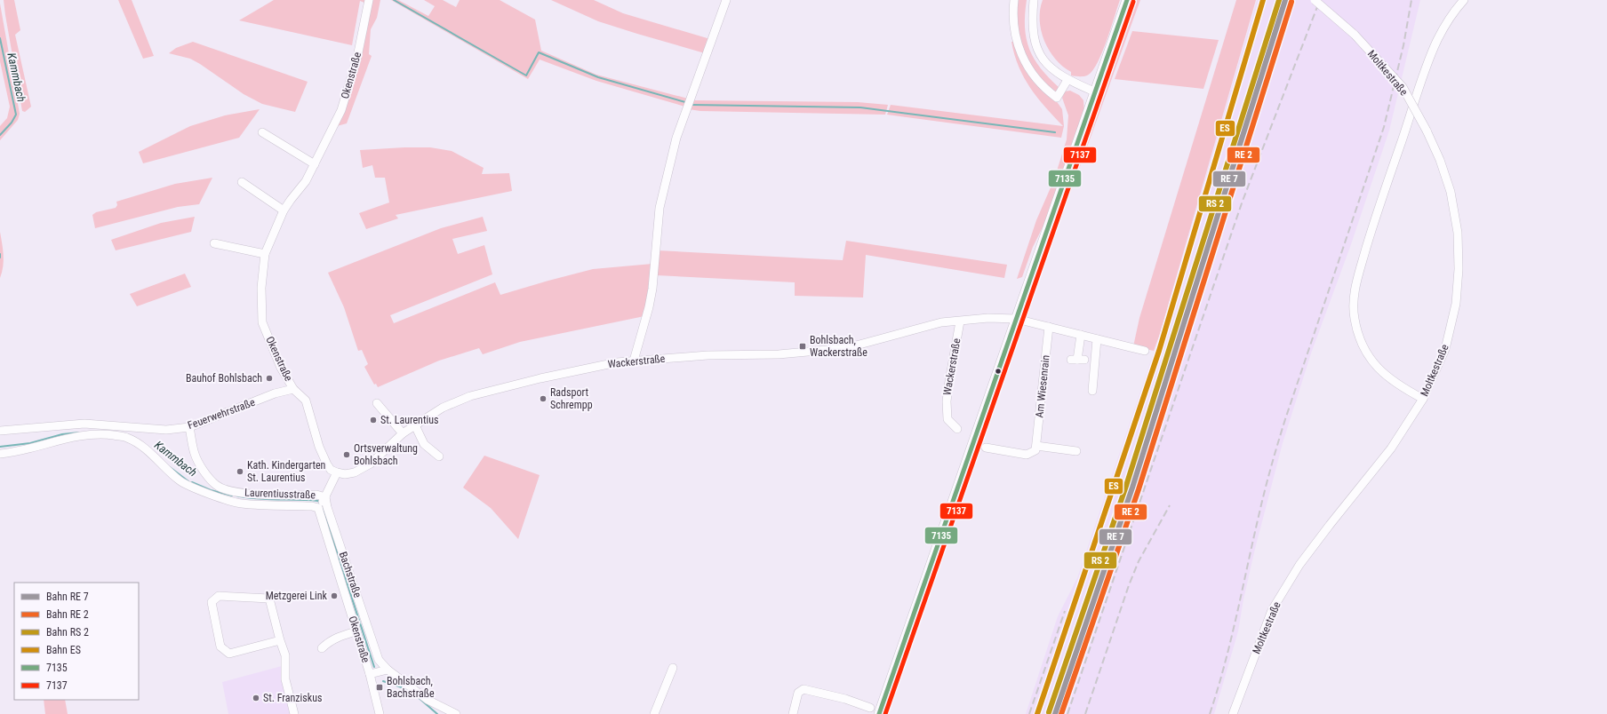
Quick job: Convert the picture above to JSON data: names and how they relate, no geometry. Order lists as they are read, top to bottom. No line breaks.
{"streets":{"street":["Moltkestraße","Okenstraße","Wackerstraße","Am Wiesenrain","Feuerwehrstraße","Laurentiusstraße","Bachstraße"]},"crossings":[["Okenstraße","Wackerstraße"],["Okenstraße","Feuerwehrstraße"],["Wackerstraße","Am Wiesenrain"],["Feuerwehrstraße","Laurentiusstraße"],["Laurentiusstraße","Bachstraße"]],"water":["Kammbach"],"places":{"transit":["Bohlsbach, Wackerstraße","Bohlsbach, Bachstraße"],"other":["Bauhof Bohlsbach","Radsport Schrempp","St. Laurentius","Ortsverwaltung Bohlsbach","Kath. Kindergarten St. Laurentius","Metzgerei Link","St. Franziskus"]},"lines":["rail line ES","transit line 7135","transit line 7137"],"legend":["Bahn RE 7","Bahn RE 2","Bahn RS 2","Bahn ES","7135","7137"]}
